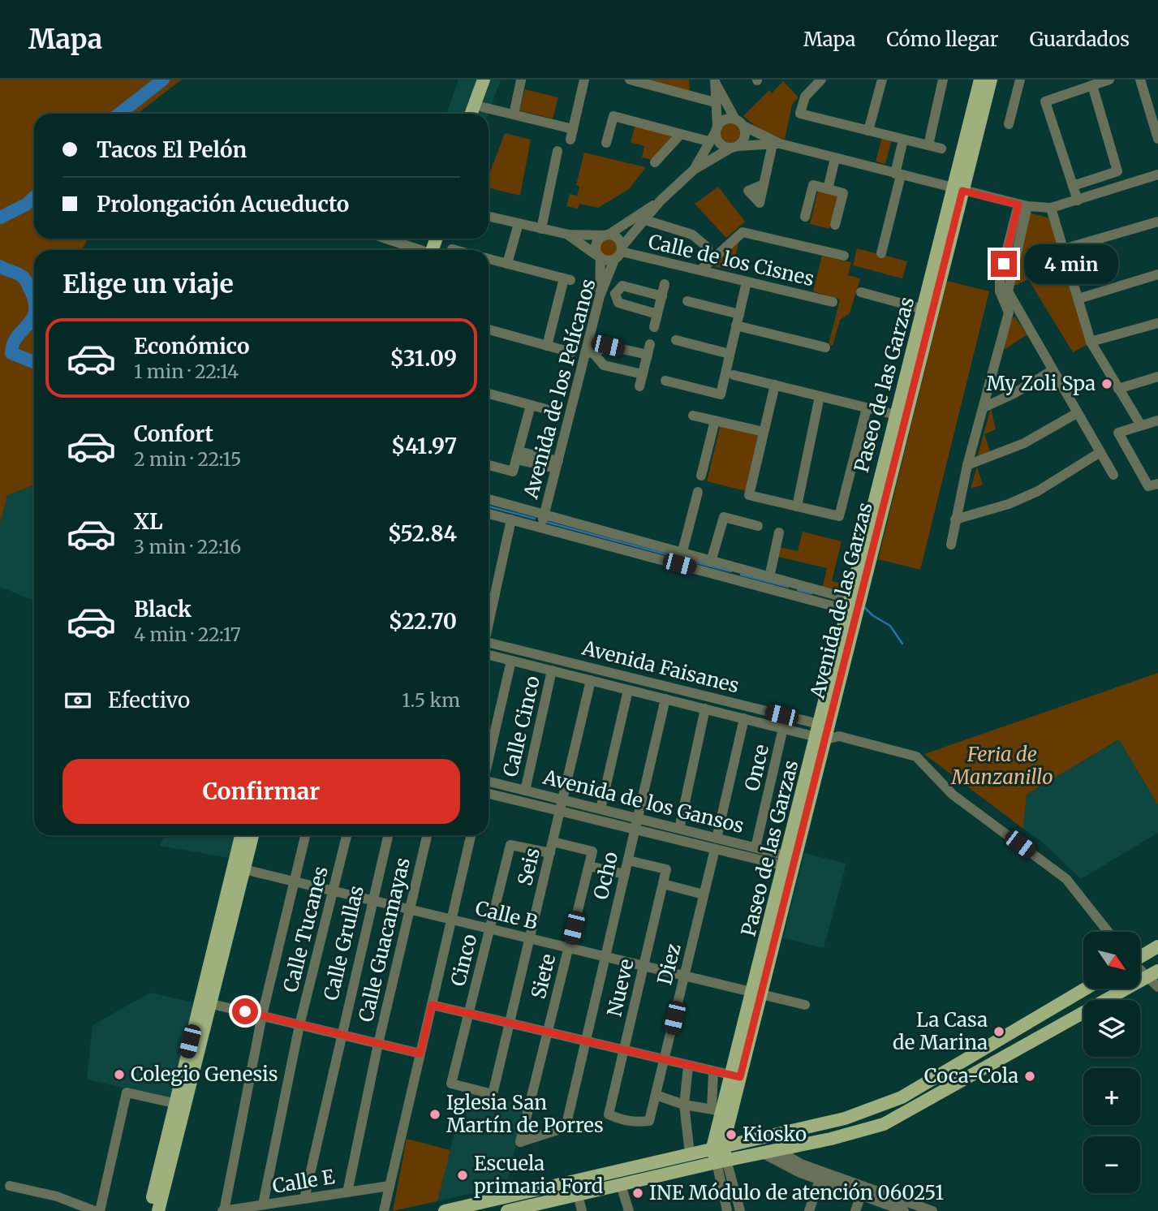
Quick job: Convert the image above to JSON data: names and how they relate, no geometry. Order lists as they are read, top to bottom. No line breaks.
{"streets":{"main road":["Paseo de las Garzas","Avenida de las Garzas"],"street":["Calle de los Cisnes","Avenida de los Pelícanos","Avenida Faisanes","Calle Cinco","Once","Avenida de los Gansos","Seis","Ocho","Calle B","Calle Tucanes","Calle Guacamayas","Calle Grullas","Cinco","Diez","Siete","Nueve","Calle E"]},"crossings":[["Calle de los Cisnes","Avenida de los Pelícanos"],["Paseo de las Garzas","Avenida de las Garzas"],["Avenida de las Garzas","Avenida Faisanes"],["Avenida de las Garzas","Avenida de los Gansos"],["Avenida de las Garzas","Calle B"],["Avenida Faisanes","Calle Cinco"],["Avenida Faisanes","Once"],["Avenida Faisanes","Seis"],["Avenida Faisanes","Ocho"],["Avenida Faisanes","Diez"],["Calle Cinco","Avenida de los Gansos"],["Once","Avenida de los Gansos"],["Avenida de los Gansos","Seis"],["Avenida de los Gansos","Ocho"],["Avenida de los Gansos","Diez"],["Seis","Calle B"],["Seis","Cinco"],["Seis","Siete"],["Ocho","Calle B"],["Ocho","Siete"],["Ocho","Nueve"],["Calle B","Calle Tucanes"],["Calle B","Calle Guacamayas"],["Calle B","Calle Grullas"],["Calle B","Cinco"],["Calle B","Diez"],["Calle B","Siete"],["Calle B","Nueve"],["Calle Tucanes","Calle E"],["Calle Guacamayas","Calle E"],["Calle Grullas","Calle E"],["Diez","Nueve"]],"parks":["Feria de Manzanillo"],"places":["My Zoli Spa","La Casa de Marina","Colegio Genesis","Coca-Cola","Iglesia San Martín de Porres","Kiosko","Escuela primaria Ford","INE Módulo de atención 060251"],"north":"bottom right","page":{"header":"Mapa","nav":["Mapa","Cómo llegar","Guardados"],"banner":["Tacos El Pelón","Prolongación Acueducto"],"bubble":"4 min","heading":"Elige un viaje","list":[{"name":"Económico","note":"1 min · 22:14","value":"$31.09"},{"name":"Confort","note":"2 min · 22:15","value":"$41.97"},{"name":"XL","note":"3 min · 22:16","value":"$52.84"},{"name":"Black","note":"4 min · 22:17","value":"$22.70"}],"pay":["Efectivo","1.5 km"],"buttons":"Confirmar","map_buttons":["+","−"]}}
